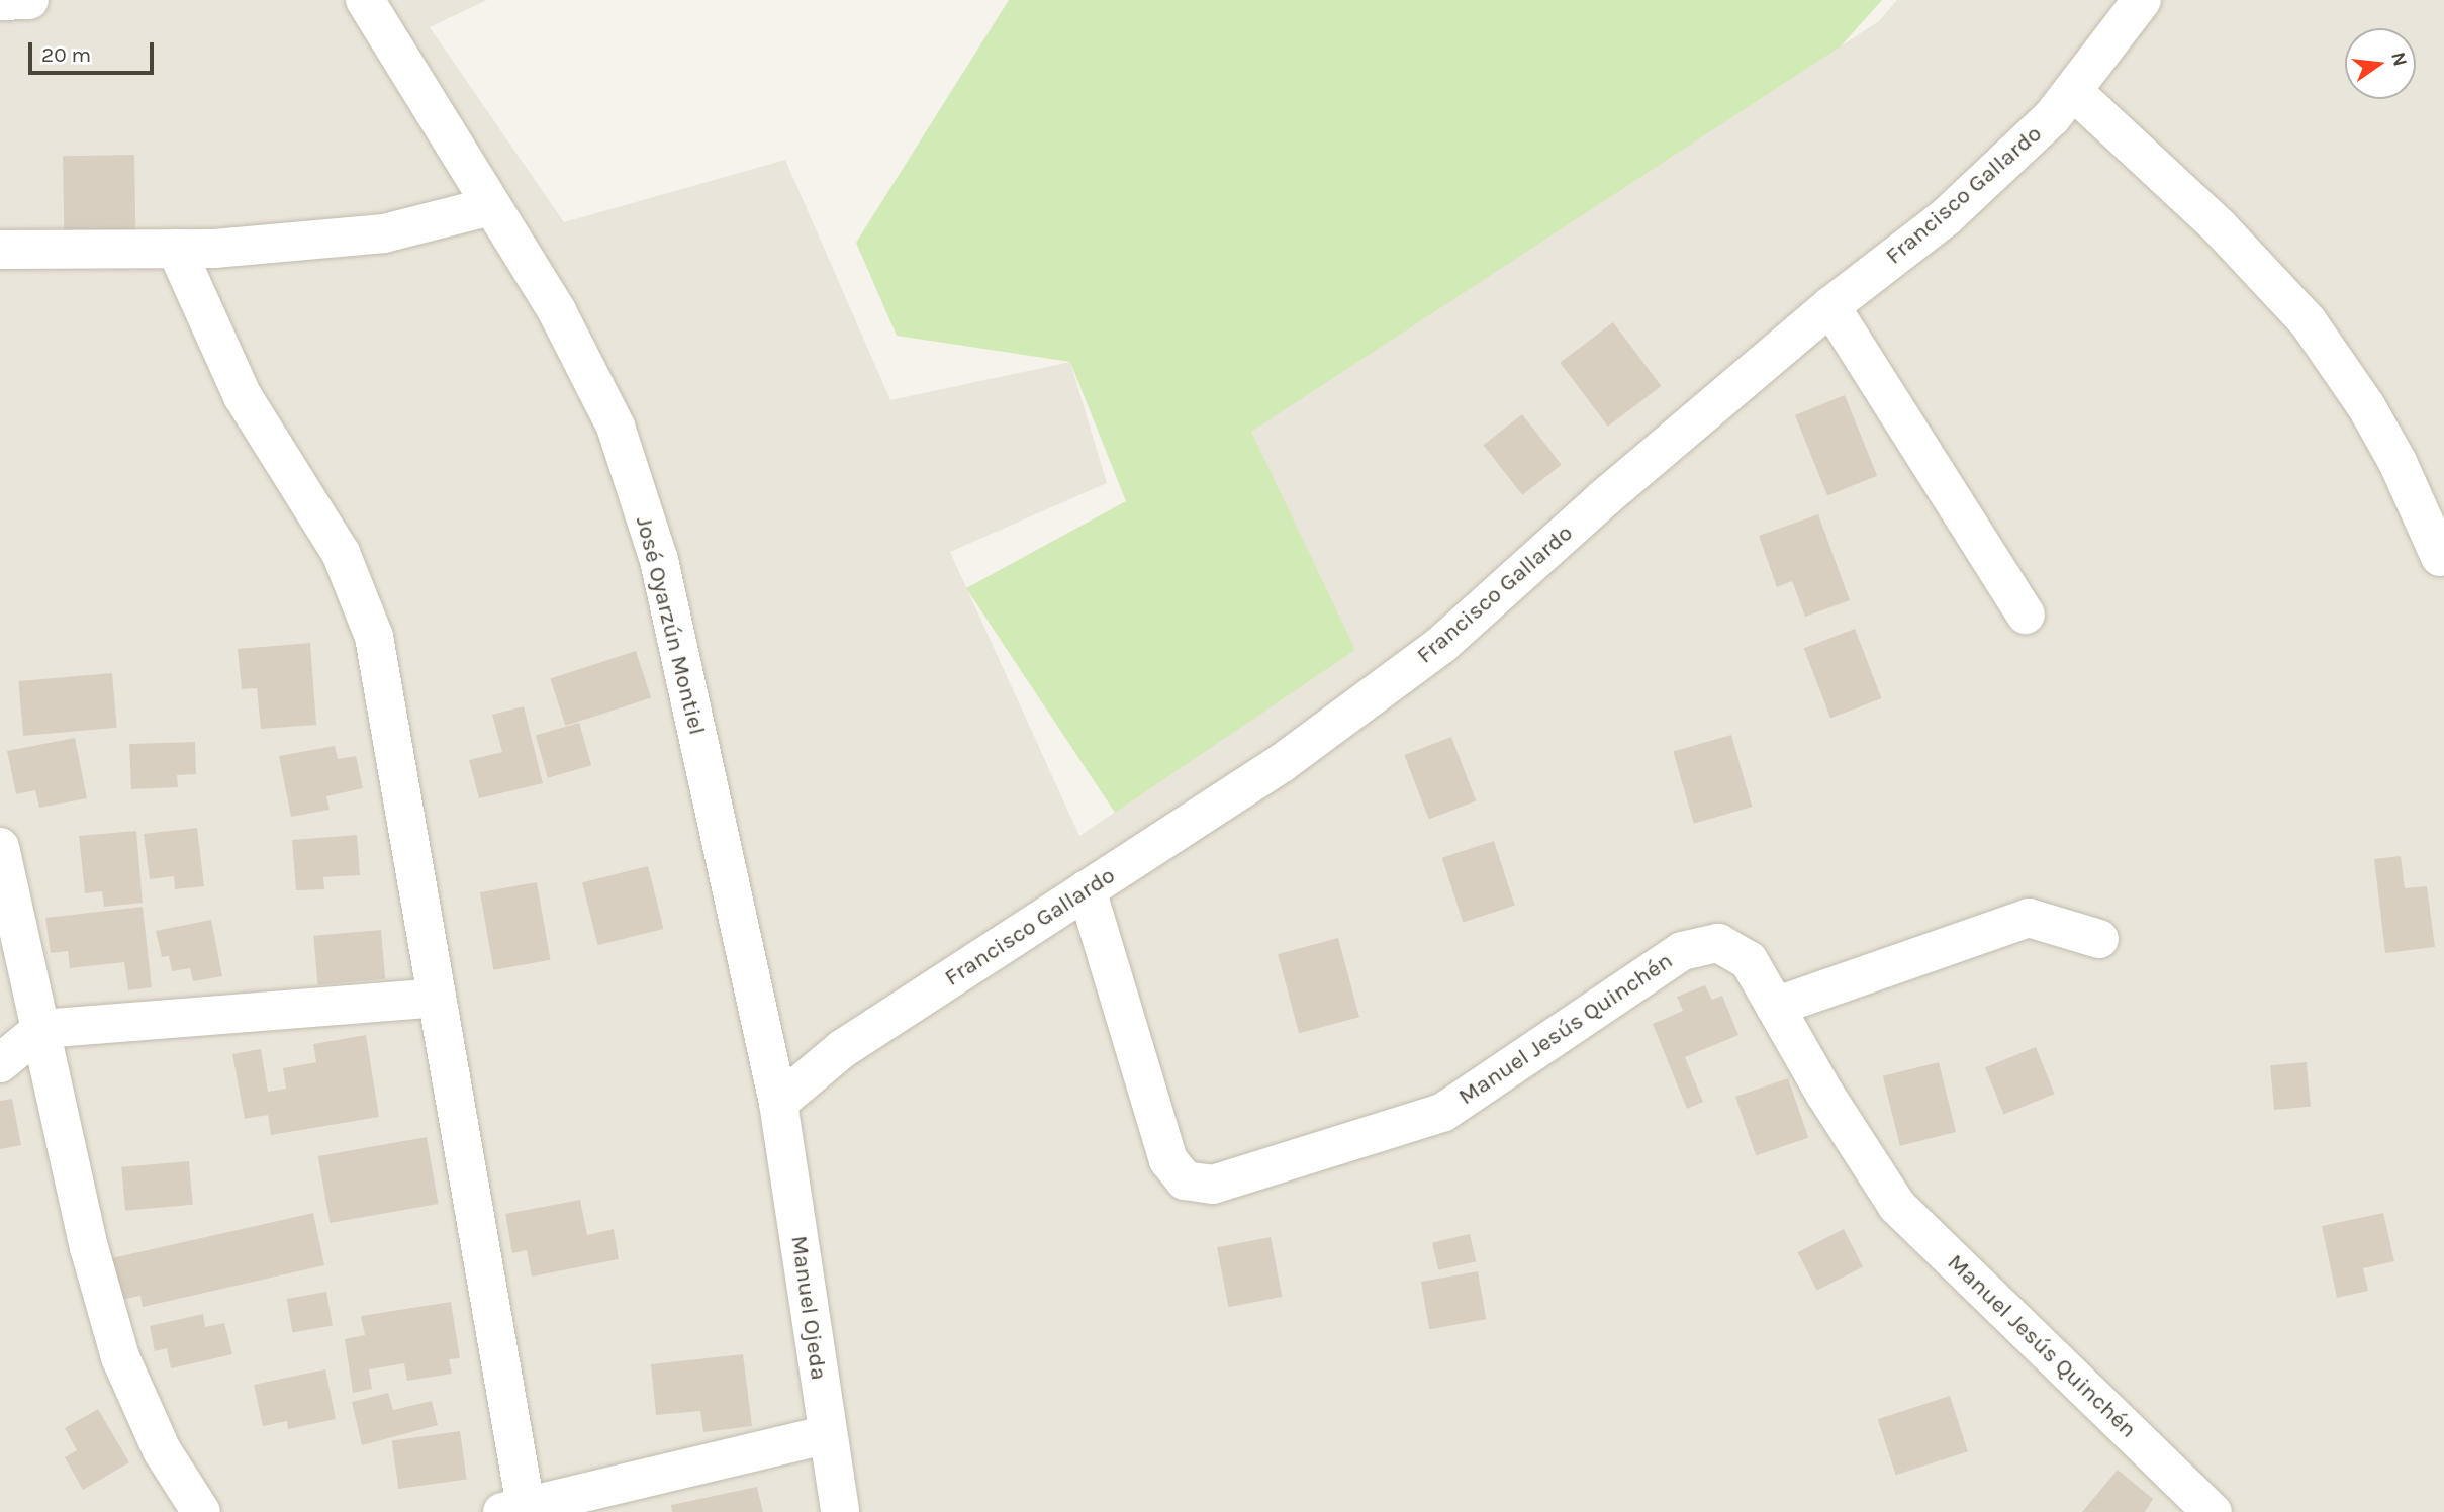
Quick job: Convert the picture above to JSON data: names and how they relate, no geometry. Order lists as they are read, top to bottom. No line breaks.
{"streets":{"street":["Francisco Gallardo","José Oyarzún Montiel","Manuel Jesús Quinchén","Manuel Ojeda"]},"crossings":[["Francisco Gallardo","José Oyarzún Montiel"],["Francisco Gallardo","Manuel Jesús Quinchén"],["Francisco Gallardo","Manuel Ojeda"],["José Oyarzún Montiel","Manuel Ojeda"]],"scale_bar":"20 m","north":"right"}
